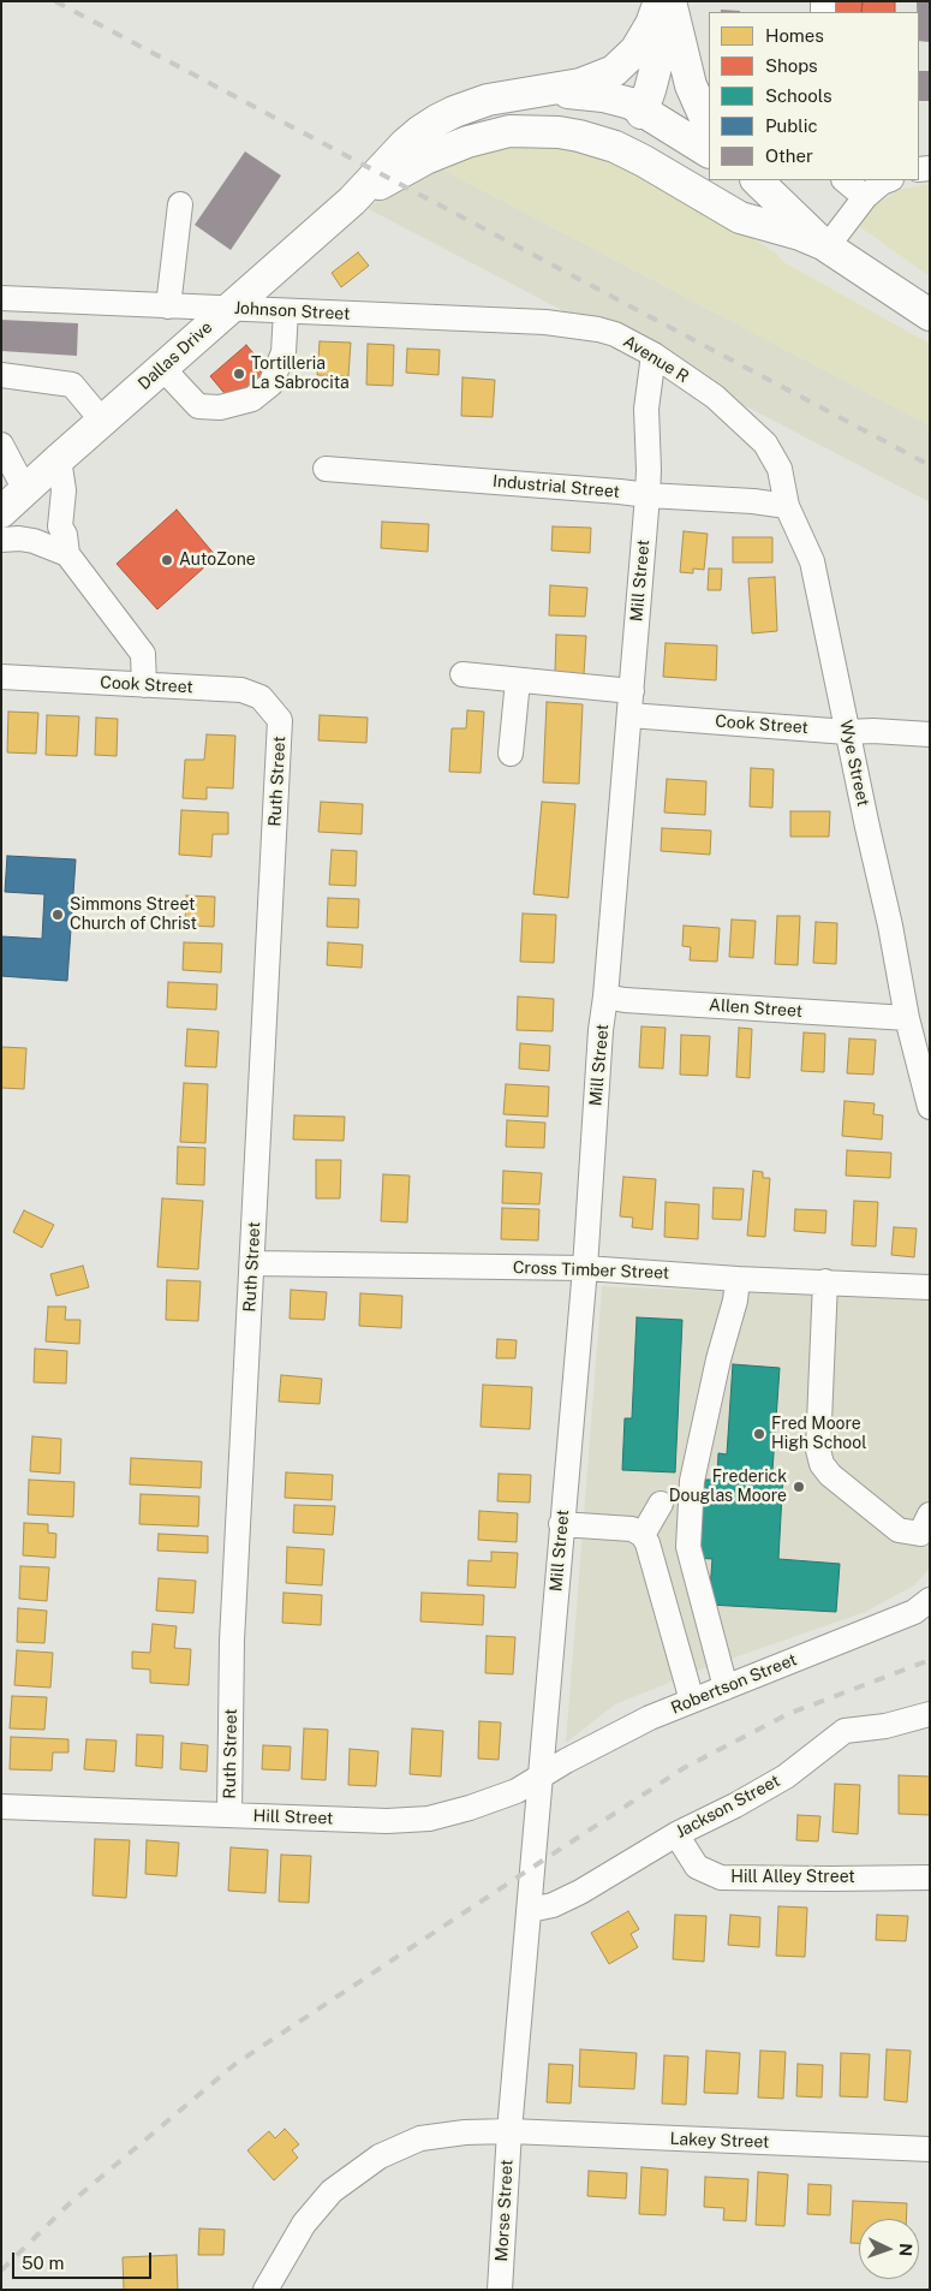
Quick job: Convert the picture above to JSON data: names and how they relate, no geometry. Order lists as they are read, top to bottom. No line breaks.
{"streets":{"main road":["Dallas Drive"],"street":["Johnson Street","Avenue R","Industrial Street","Mill Street","Cook Street","Wye Street","Ruth Street","Allen Street","Cross Timber Street","Robertson Street","Jackson Street","Hill Street","Hill Alley Street","Lakey Street","Morse Street"]},"crossings":[["Johnson Street","Dallas Drive"],["Johnson Street","Avenue R"],["Avenue R","Mill Street"],["Avenue R","Wye Street"],["Industrial Street","Mill Street"],["Industrial Street","Wye Street"],["Mill Street","Cook Street"],["Mill Street","Allen Street"],["Mill Street","Cross Timber Street"],["Mill Street","Robertson Street"],["Mill Street","Jackson Street"],["Mill Street","Hill Street"],["Mill Street","Morse Street"],["Cook Street","Wye Street"],["Cook Street","Ruth Street"],["Wye Street","Allen Street"],["Ruth Street","Cross Timber Street"],["Ruth Street","Hill Street"],["Robertson Street","Hill Street"],["Jackson Street","Hill Alley Street"],["Jackson Street","Morse Street"],["Lakey Street","Morse Street"]],"places":["Tortilleria La Sabrocita","AutoZone","Simmons Street Church of Christ","Fred Moore High School","Frederick Douglas Moore"],"legend":["Homes","Shops","Schools","Public","Other"],"scale_bar":"50 m","north":"right"}
